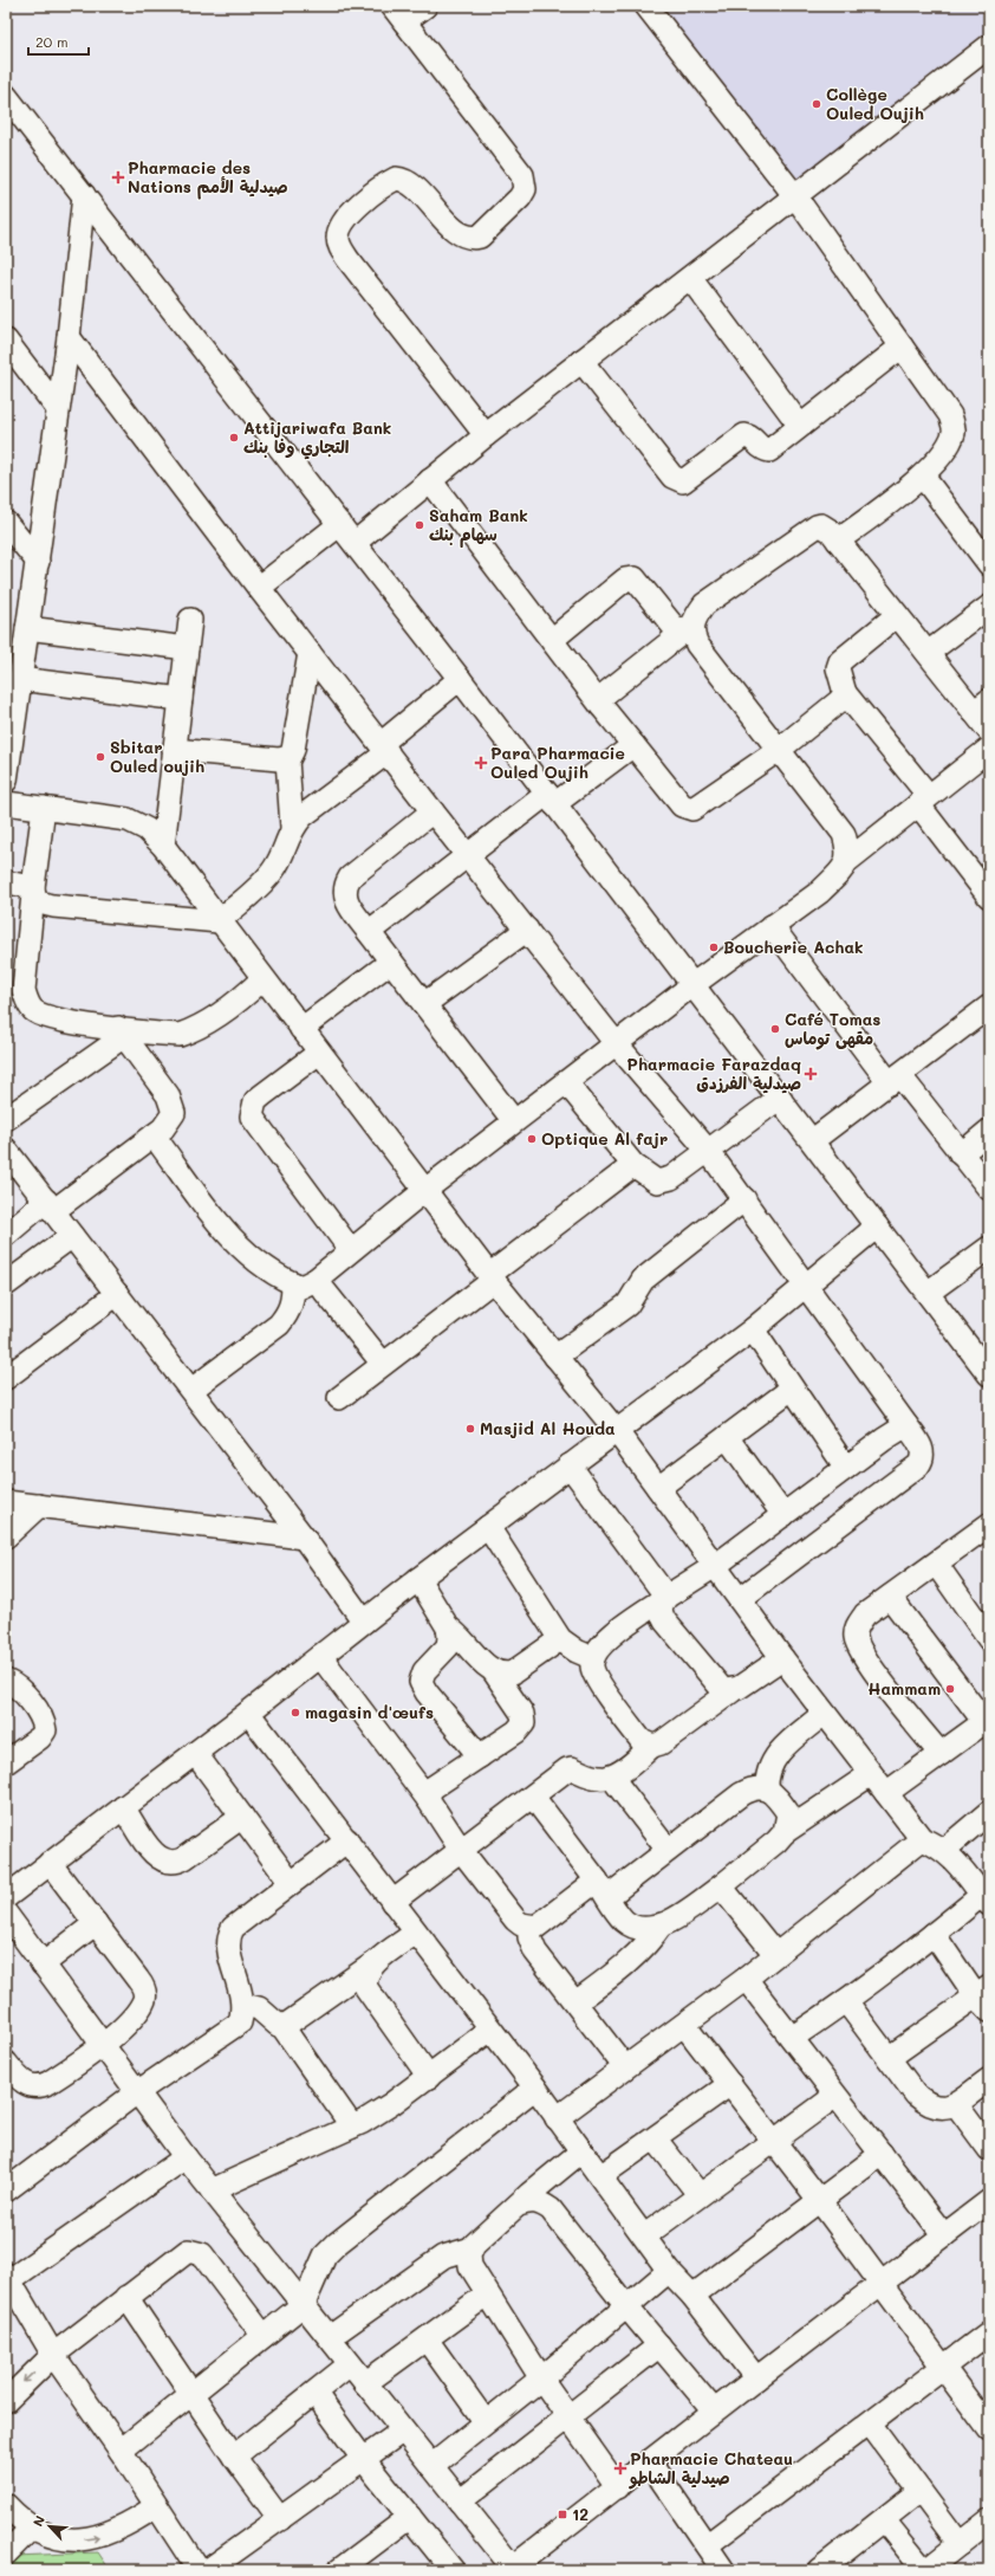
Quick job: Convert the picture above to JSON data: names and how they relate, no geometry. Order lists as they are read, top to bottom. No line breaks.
{"places":{"other":["Collège Ouled Oujih","Attijariwafa Bank التجاري وفا بنك","Saham Bank سهام بنك","Sbitar Ouled oujih","Boucherie Achak","Café Tomas مقهى توماس","Optique Al fajr","Masjid Al Houda","Hammam","magasin d'œufs"],"health":["Pharmacie des Nations صيدلية الأمم","Para Pharmacie Ouled Oujih","Pharmacie Farazdaq صيدلية الفرزدق","Pharmacie Chateau صيدلية الشاطو"],"transit":["12"]},"scale_bar":"20 m","north":"top left"}
